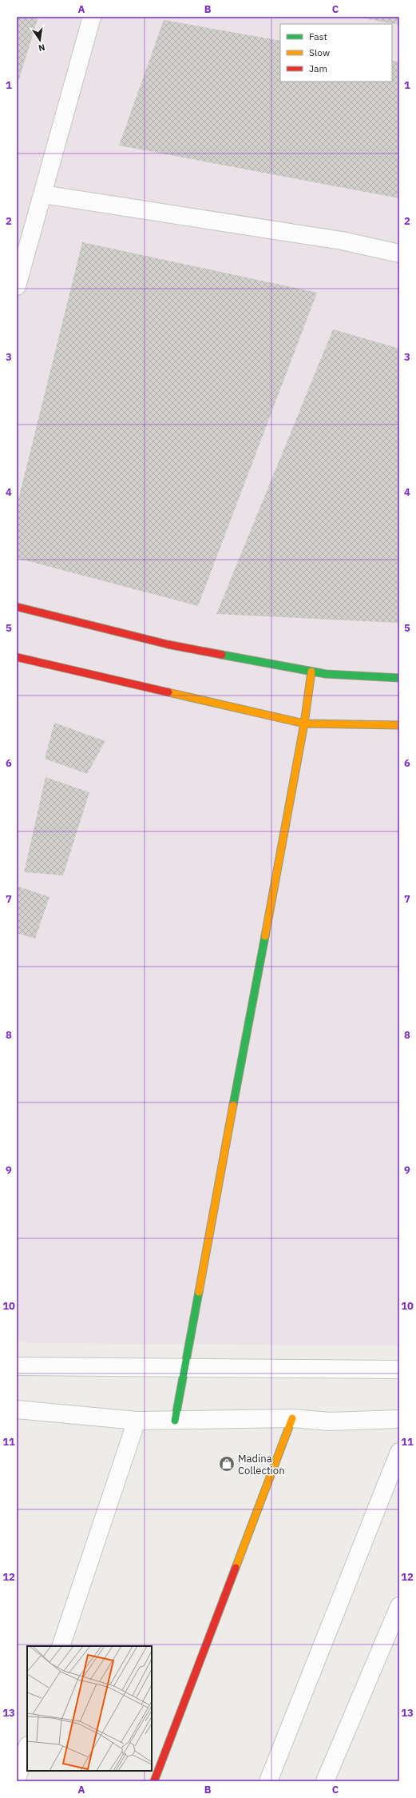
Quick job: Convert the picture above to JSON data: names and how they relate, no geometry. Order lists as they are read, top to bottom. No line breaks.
{"places":{"shop":["Madina Collection"]},"legend":["Fast","Slow","Jam"],"north":"bottom","grid":{"columns":["A","B","C"],"rows":["1","2","3","4","5","6","7","8","9","10","11","12","13"]}}
